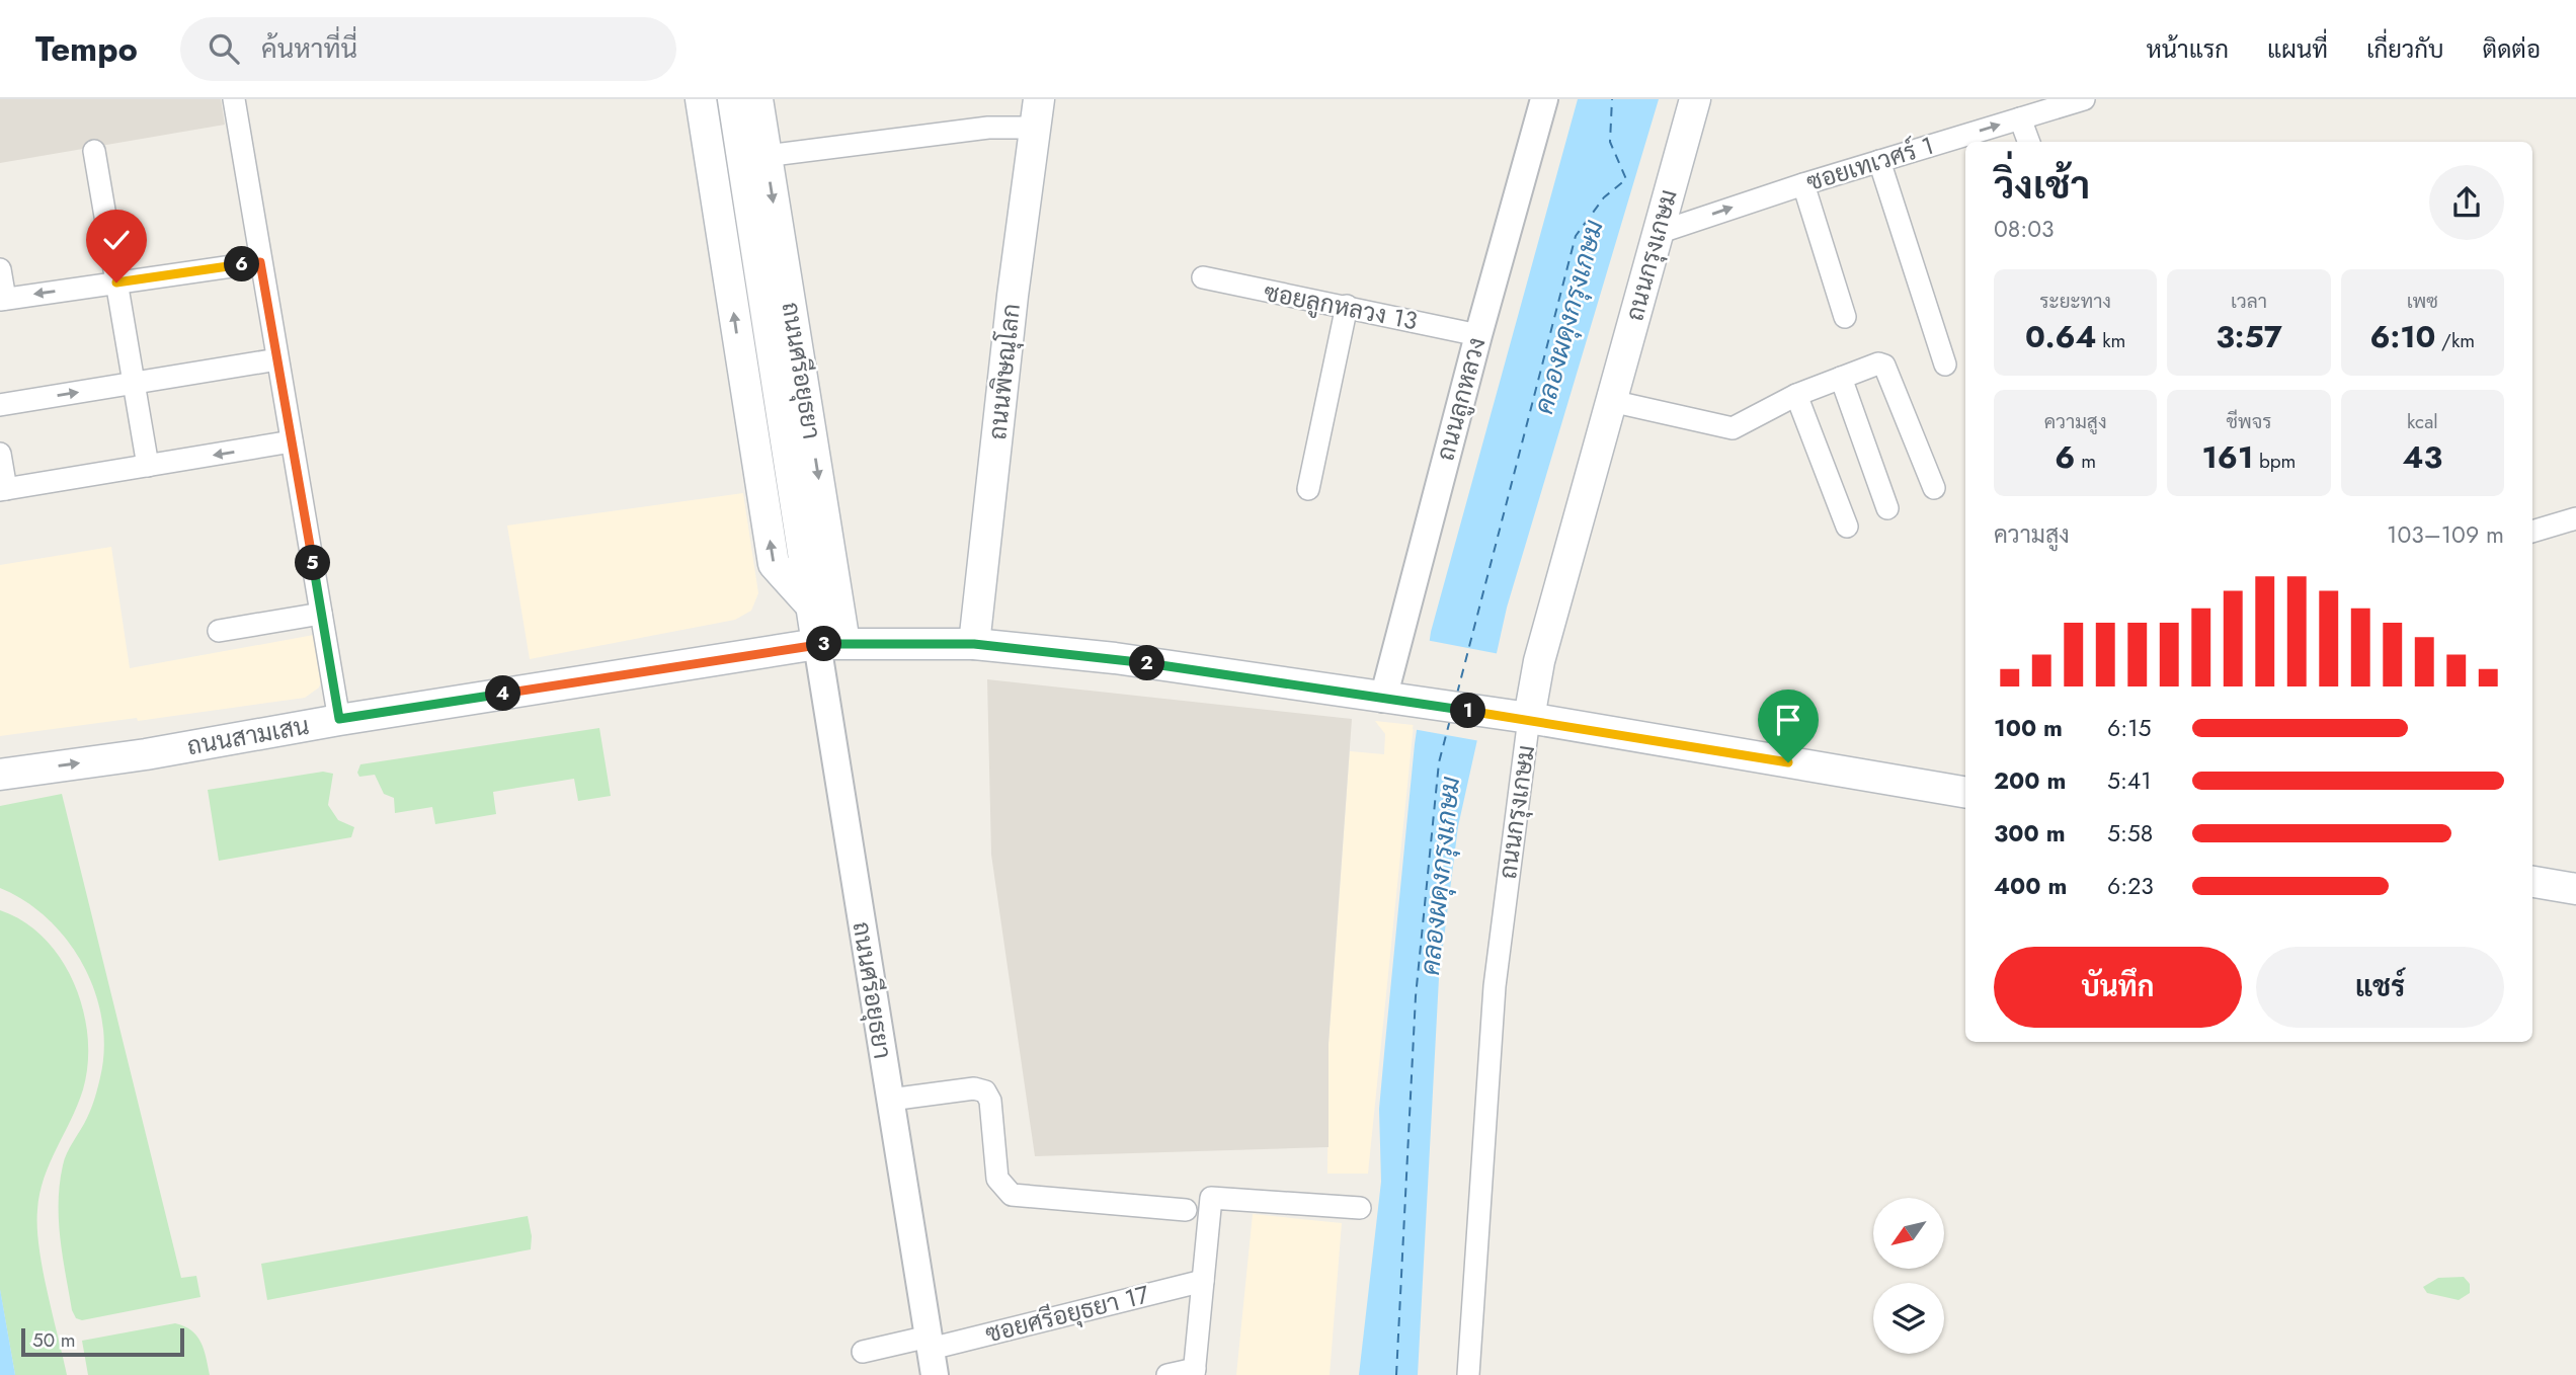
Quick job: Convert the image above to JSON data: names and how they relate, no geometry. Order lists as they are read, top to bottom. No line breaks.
{"streets":{"main road":["ถนนกรุงเกษม","ถนนศรีอยุธยา","ถนนพิษณุโลก","ถนนสามเสน"],"street":["ซอยเทเวศร์ 1","ซอยลูกหลวง 13","ถนนลูกหลวง","ซอยศรีอยุธยา 17"]},"crossings":[["ซอยเทเวศร์ 1","ถนนกรุงเกษม"],["ถนนกรุงเกษม","ถนนสามเสน"],["ซอยลูกหลวง 13","ถนนลูกหลวง"],["ถนนศรีอยุธยา","ถนนสามเสน"],["ถนนศรีอยุธยา","ซอยศรีอยุธยา 17"],["ถนนพิษณุโลก","ถนนสามเสน"],["ถนนลูกหลวง","ถนนสามเสน"]],"one_way":["ซอยเทเวศร์ 1"],"water":["คลองผดุงกรุงเกษม"],"scale_bar":"50 m","north":"bottom left","page":{"header":"Tempo","search":"ค้นหาที่นี่","nav":["หน้าแรก","แผนที่","เกี่ยวกับ","ติดต่อ"],"heading":["วิ่งเช้า","08:03"],"pins":["6","5","3","2","4","1"],"stats":[["ระยะทาง","0.64 km"],["เวลา","3:57"],["เพซ","6:10 /km"],["ความสูง","6 m"],["ชีพจร","161 bpm"],["kcal","43"]],"chart":["ความสูง","103–109 m"],"list":[{"name":"100 m","note":"6:15"},{"name":"200 m","note":"5:41"},{"name":"300 m","note":"5:58"},{"name":"400 m","note":"6:23"}],"buttons":["บันทึก","แชร์"],"scale":"50 m"}}
